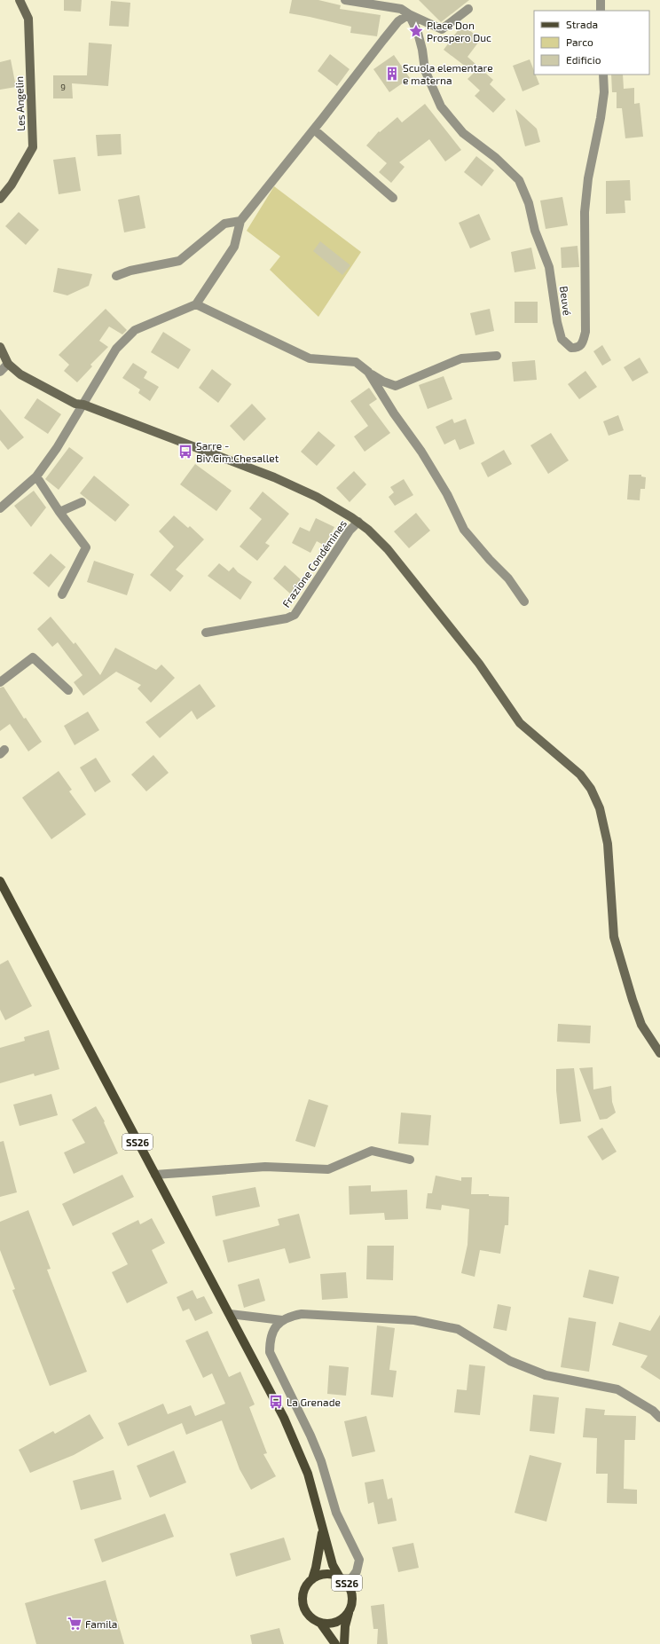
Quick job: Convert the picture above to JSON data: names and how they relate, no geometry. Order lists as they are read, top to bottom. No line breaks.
{"streets":{"main road":["SS26"],"street":["Les Angelin","Beuvé","Frazione Condémines"]},"places":{"place":["Place Don Prospero Duc"],"building":["Scuola elementare e materna"],"bus stop":["Sarre - Biv.Cim.Chesallet","La Grenade"],"supermarket":["Famila"]},"house_numbers":["9"],"legend":["Strada","Parco","Edificio"]}
